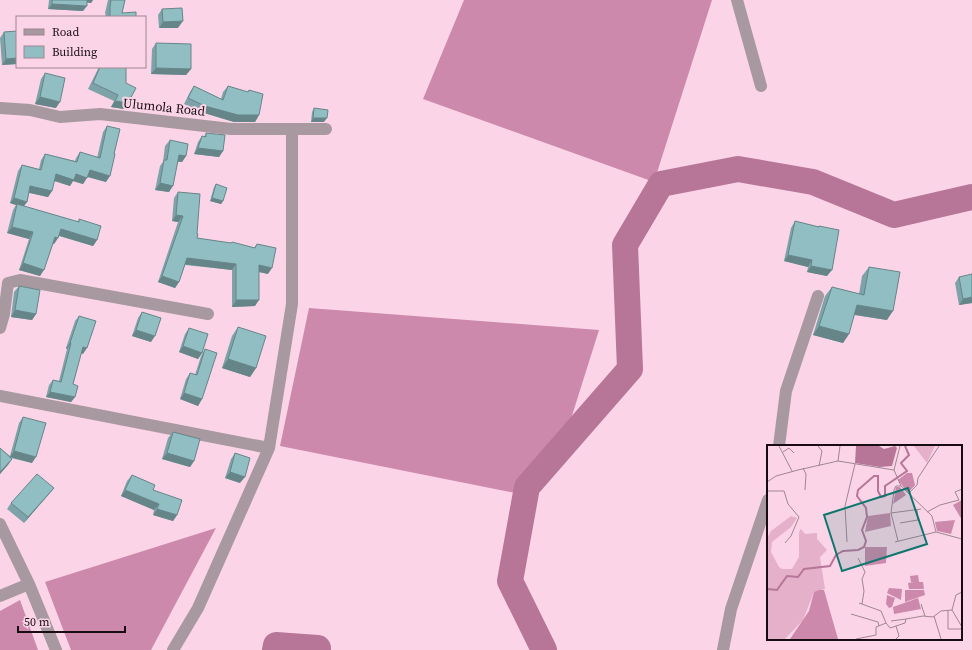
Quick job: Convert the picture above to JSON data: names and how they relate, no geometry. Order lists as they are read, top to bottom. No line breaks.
{"streets":{"street":["Ulumola Road"]},"legend":["Road","Building"],"scale_bar":"50 m"}
